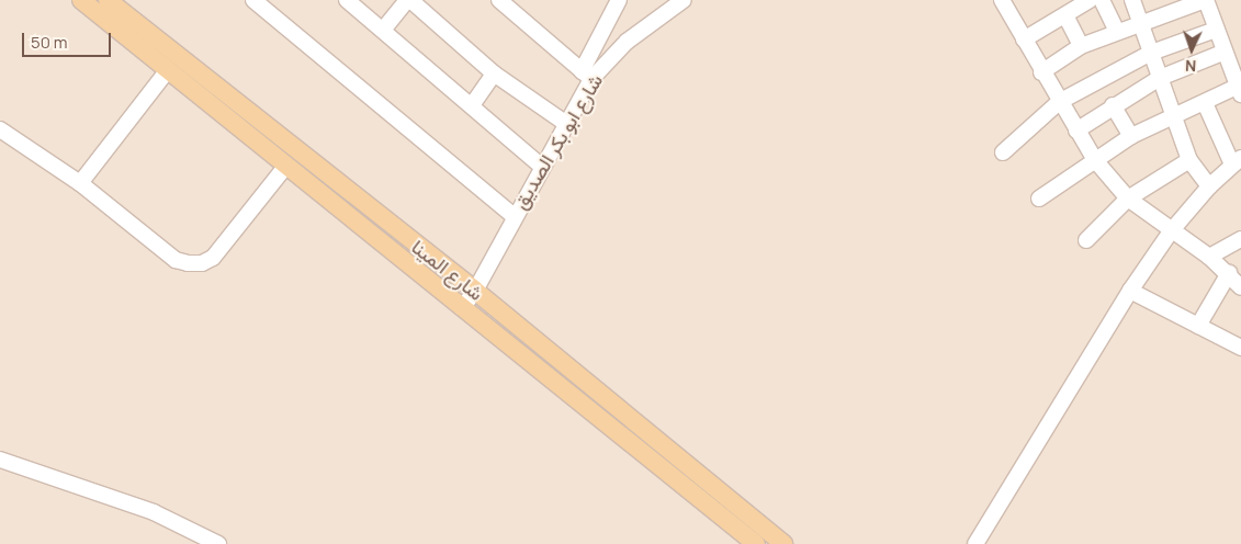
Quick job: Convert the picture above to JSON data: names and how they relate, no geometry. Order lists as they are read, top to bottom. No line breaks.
{"streets":{"main road":["شارع المينا"],"street":["شارع ابو بكر الصديق"]},"crossings":[["شارع ابو بكر الصديق","شارع المينا"]],"scale_bar":"50 m","north":"bottom"}
